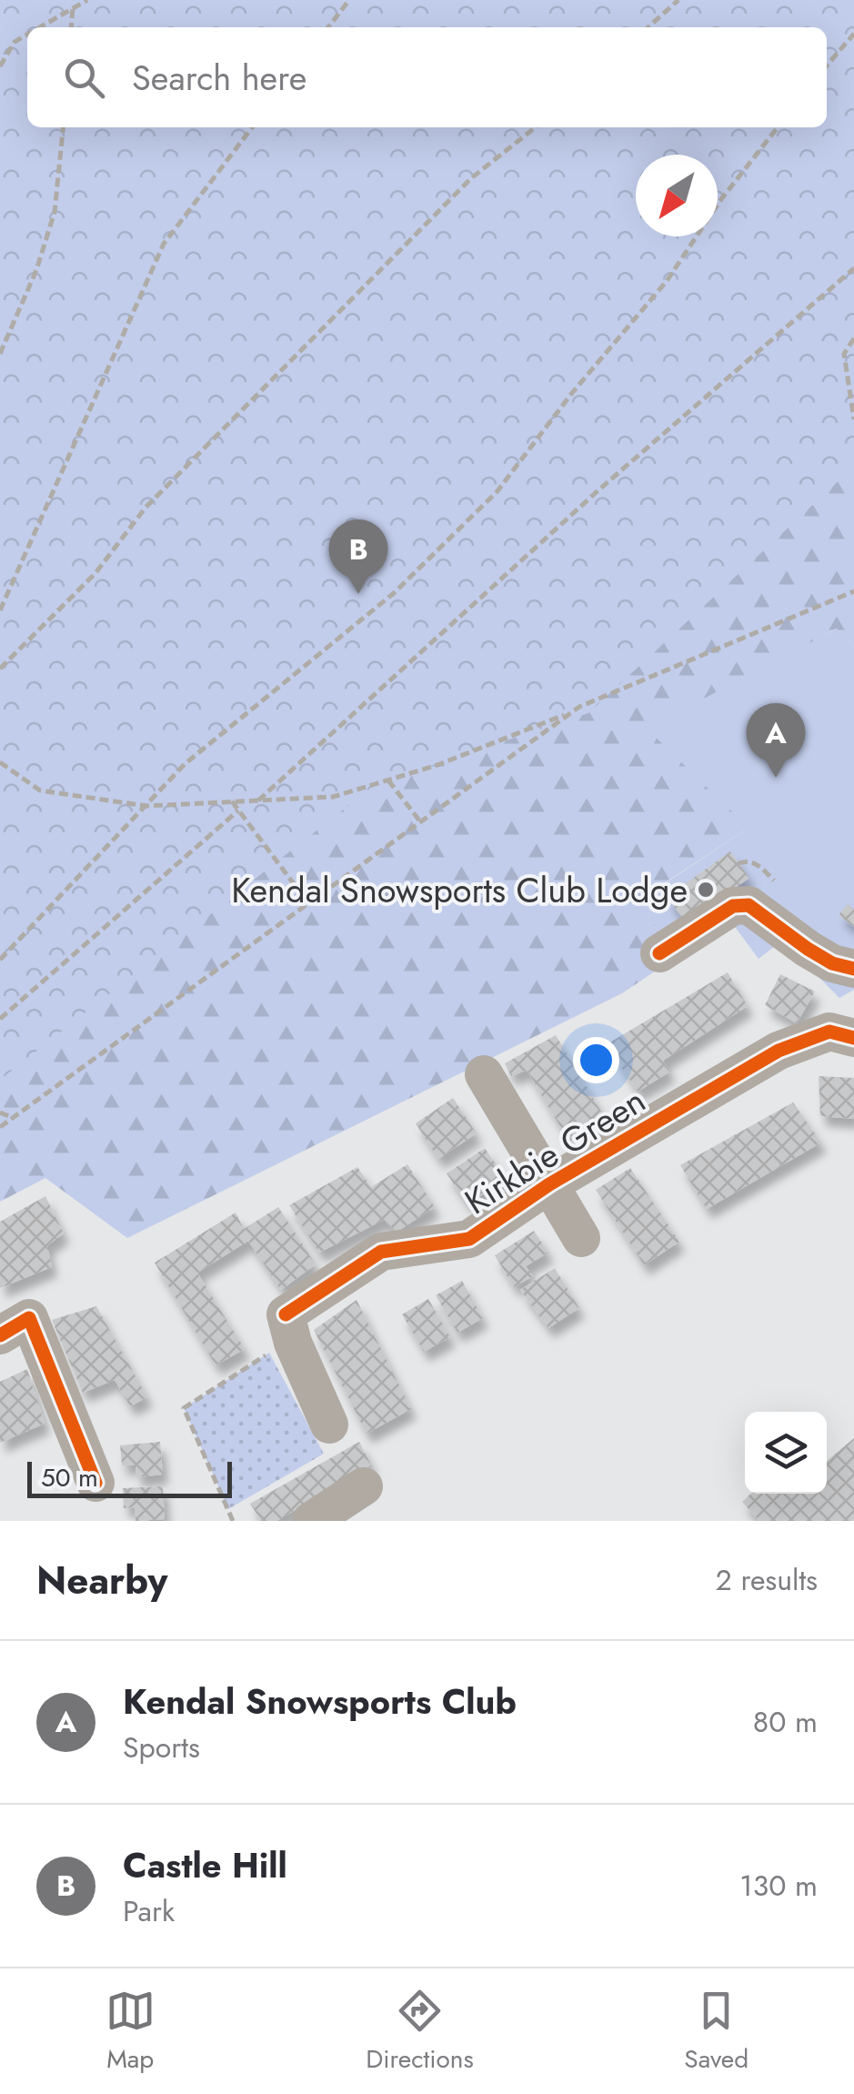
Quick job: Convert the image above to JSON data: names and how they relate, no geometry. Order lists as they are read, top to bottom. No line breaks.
{"streets":{"street":["Kirkbie Green"]},"places":["Kendal Snowsports Club Lodge"],"scale_bar":"50 m","north":"bottom left","page":{"search":"Search here","pins":["B","A"],"scale":"50 m","heading":["Nearby","2 results"],"list":[{"mark":"A","name":"Kendal Snowsports Club","note":"Sports","value":"80 m"},{"mark":"B","name":"Castle Hill","note":"Park","value":"130 m"}],"nav":["Map","Directions","Saved"]}}
